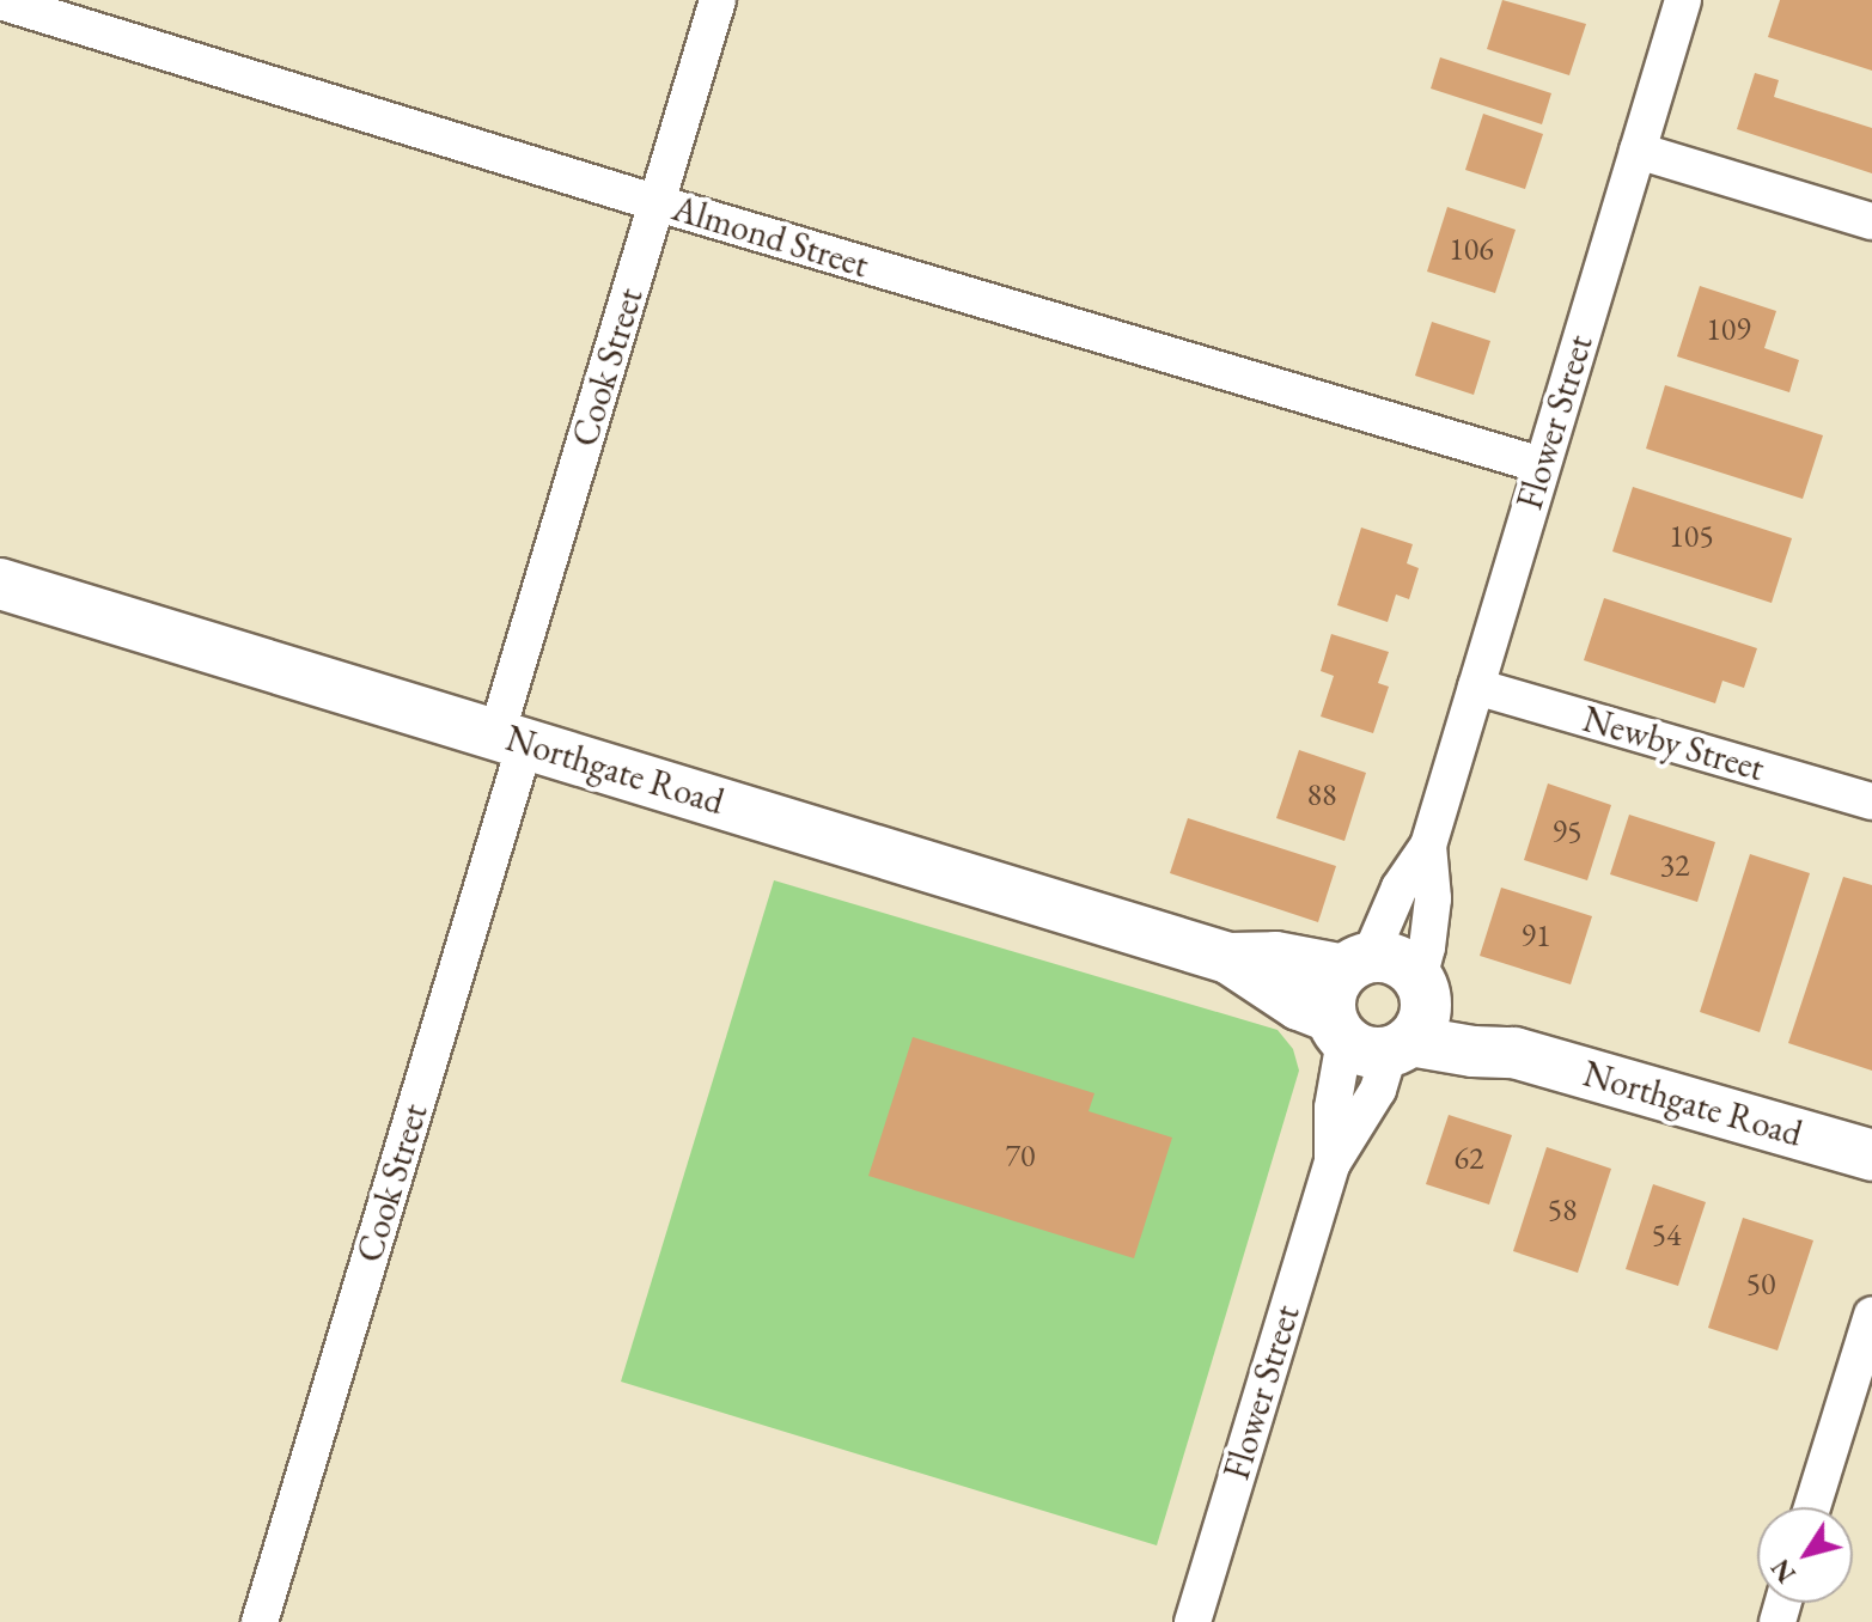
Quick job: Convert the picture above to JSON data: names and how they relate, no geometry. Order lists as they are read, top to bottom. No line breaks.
{"streets":{"street":["Almond Street","Cook Street","Flower Street","Newby Street","Northgate Road"]},"crossings":[["Almond Street","Cook Street"],["Almond Street","Flower Street"],["Cook Street","Northgate Road"],["Flower Street","Newby Street"],["Flower Street","Northgate Road"]],"house_numbers":["106","109","105","88","95","32","91","70","62","58","54","50"],"north":"bottom left"}
